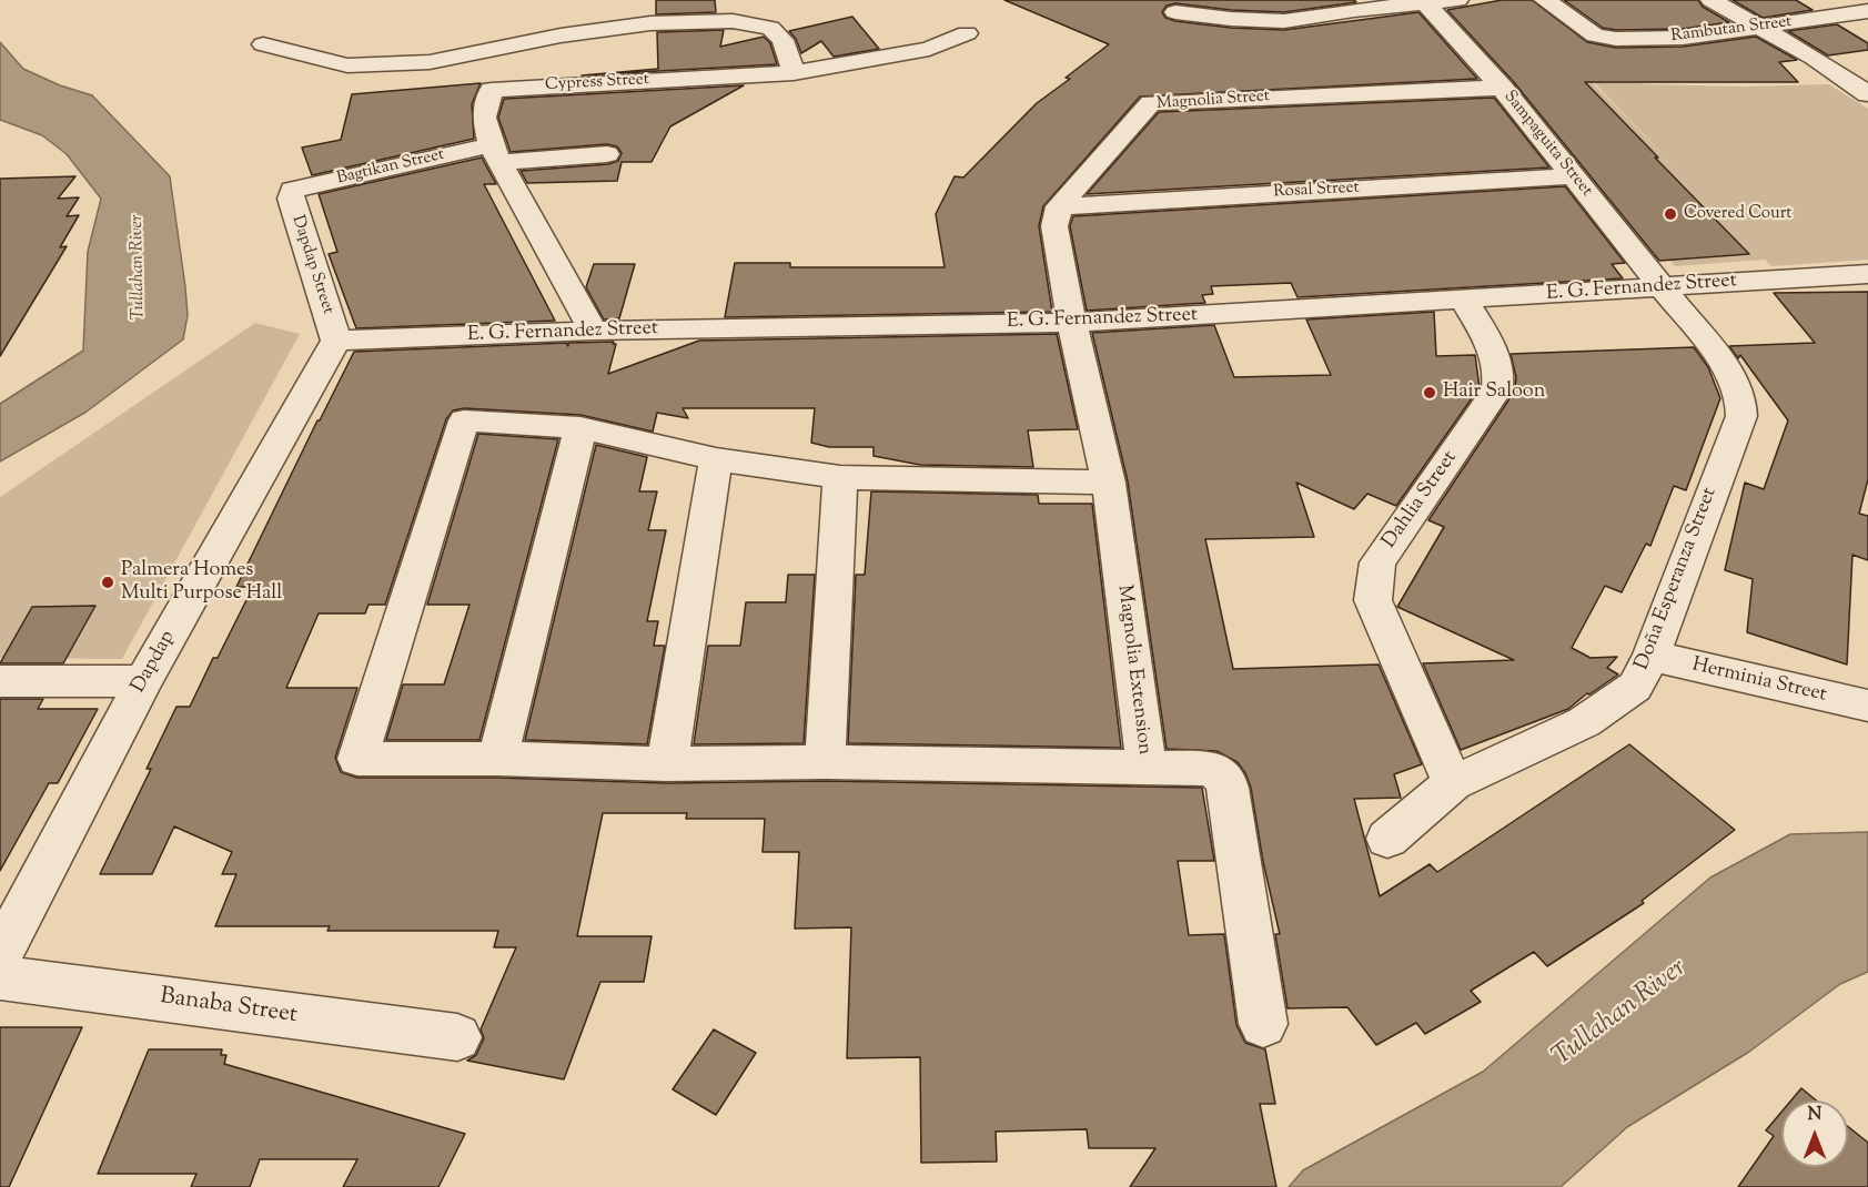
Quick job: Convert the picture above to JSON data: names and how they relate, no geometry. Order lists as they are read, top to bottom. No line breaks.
{"streets":{"street":["Rambutan Street","Cypress Street","Magnolia Street","Sampaguita Street","Bagtikan Street","Rosal Street","Dapdap Street","E. G. Fernandez Street","Dahlia Street","Doña Esperanza Street","Dapdap","Magnolia Extension","Herminia Street","Banaba Street"]},"crossings":[["Cypress Street","Bagtikan Street"],["Cypress Street","E. G. Fernandez Street"],["Magnolia Street","Sampaguita Street"],["Magnolia Street","Rosal Street"],["Sampaguita Street","Rosal Street"],["Sampaguita Street","E. G. Fernandez Street"],["Sampaguita Street","Doña Esperanza Street"],["Bagtikan Street","Dapdap Street"],["Dapdap Street","E. G. Fernandez Street"],["Dapdap Street","Dapdap"],["E. G. Fernandez Street","Dahlia Street"],["E. G. Fernandez Street","Doña Esperanza Street"],["E. G. Fernandez Street","Dapdap"],["E. G. Fernandez Street","Magnolia Extension"],["Dahlia Street","Doña Esperanza Street"],["Doña Esperanza Street","Herminia Street"]],"water":["Tullahan River"],"places":["Covered Court","Hair Saloon","Palmera Homes Multi Purpose Hall"],"north":"top"}
